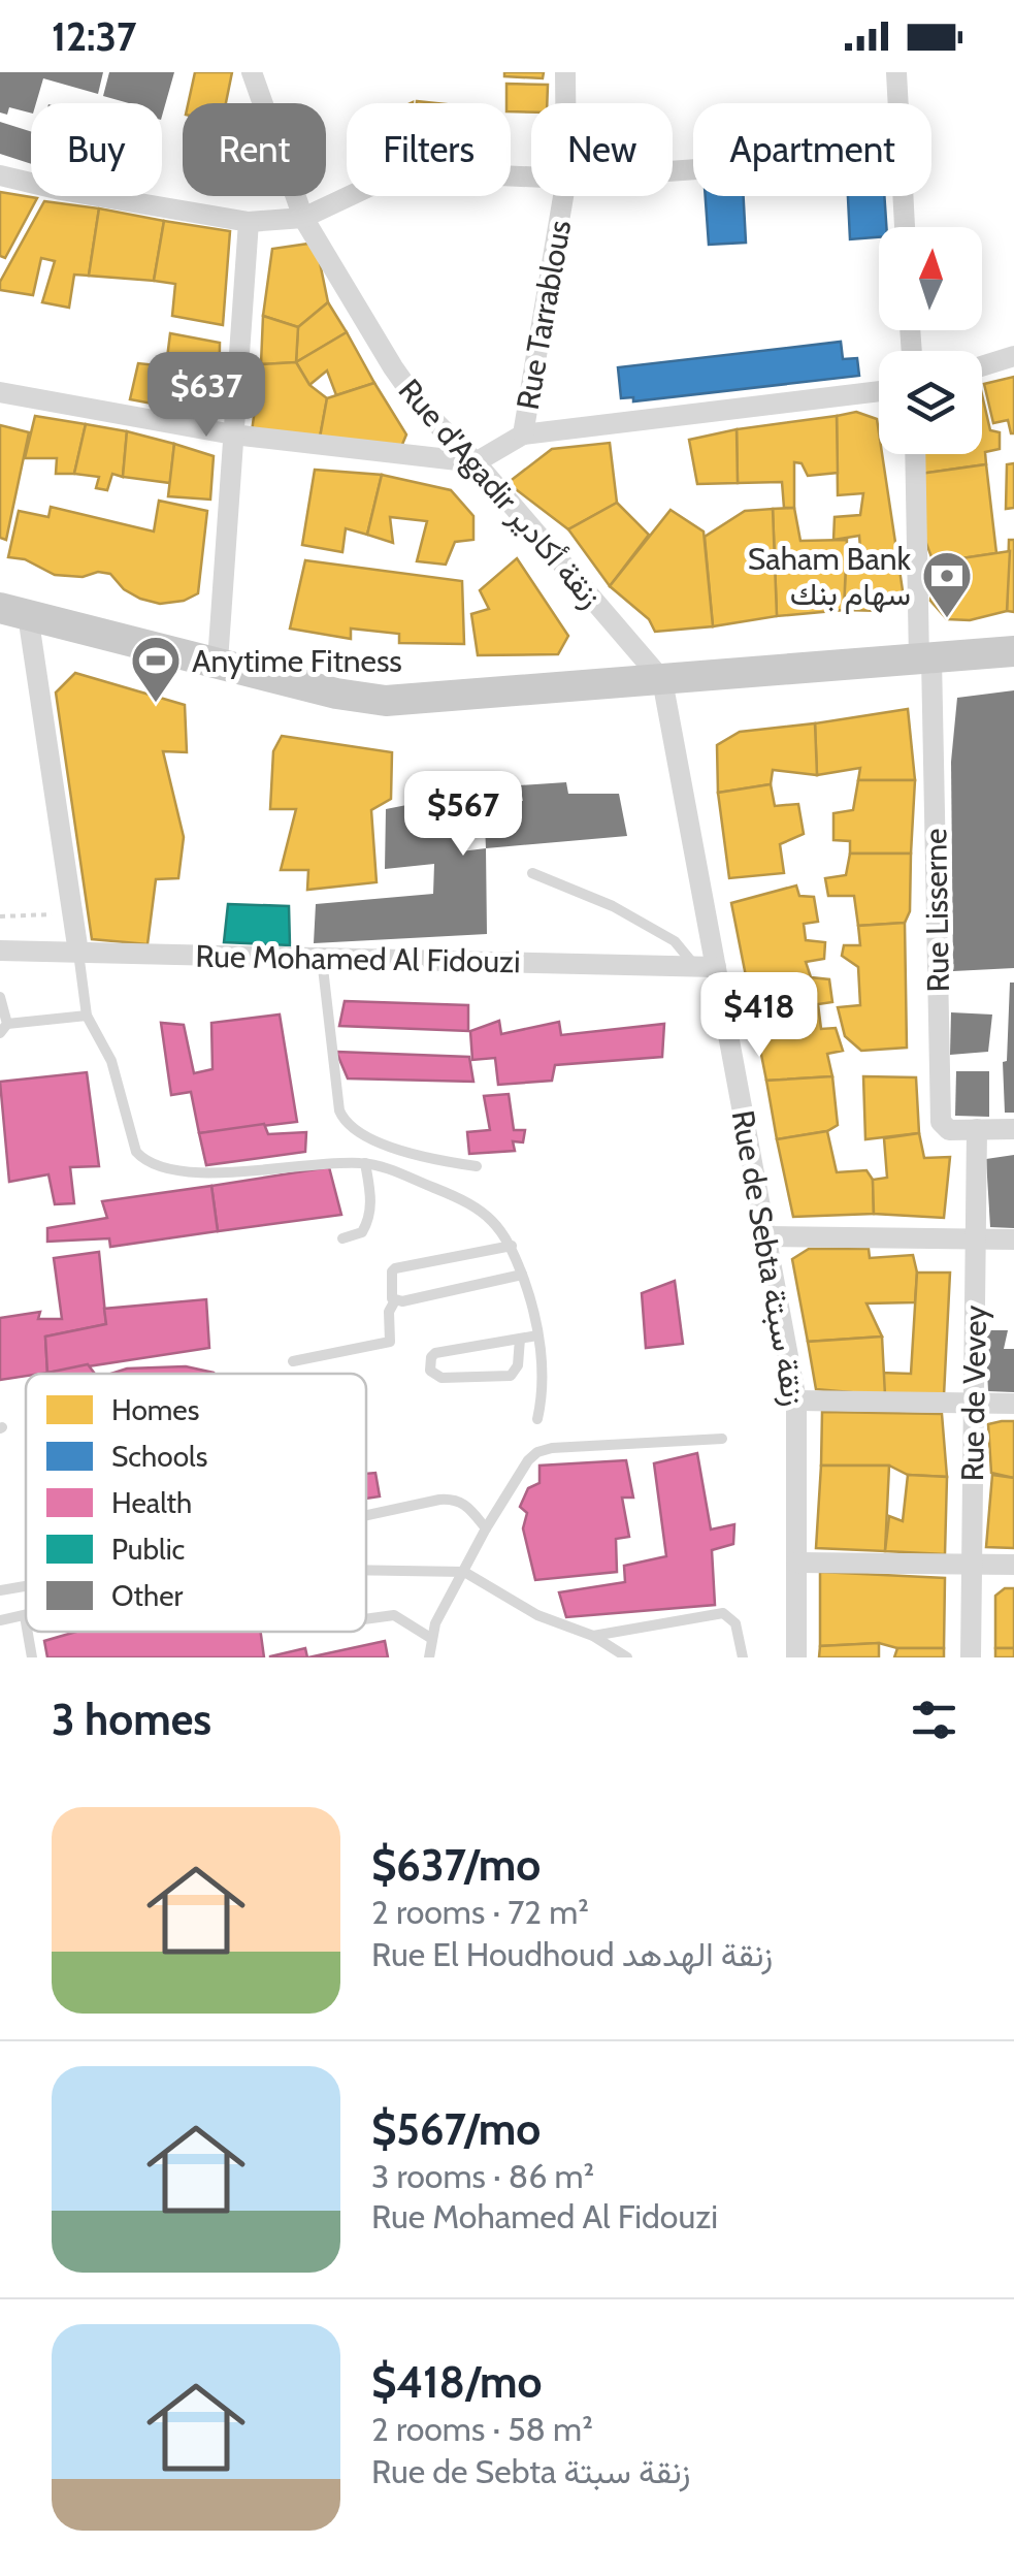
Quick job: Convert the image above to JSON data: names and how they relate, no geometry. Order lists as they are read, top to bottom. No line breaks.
{"streets":{"street":["Rue Tarrablous","Rue d'Agadir زنقة أكادير","Rue Lisserne","Rue Mohamed Al Fidouzi","Rue de Sebta زنقة سبتة","Rue de Vevey"]},"crossings":[["Rue d'Agadir زنقة أكادير","Rue de Sebta زنقة سبتة"],["Rue Lisserne","Rue de Vevey"],["Rue Mohamed Al Fidouzi","Rue de Sebta زنقة سبتة"]],"places":{"bank":["Saham Bank سهام بنك"],"sports":["Anytime Fitness"]},"legend":["Homes","Schools","Health","Public","Other"],"north":"top","page":{"status":"12:37","chip":["Buy","Rent","Filters","New","Apartment"],"price":["$637","$567","$418"],"heading":"3 homes","list":[{"name":"$637/mo","note":"2 rooms · 72 m² · Rue El Houdhoud زنقة الهدهد"},{"name":"$567/mo","note":"3 rooms · 86 m² · Rue Mohamed Al Fidouzi"},{"name":"$418/mo","note":"2 rooms · 58 m² · Rue de Sebta زنقة سبتة"}]}}
